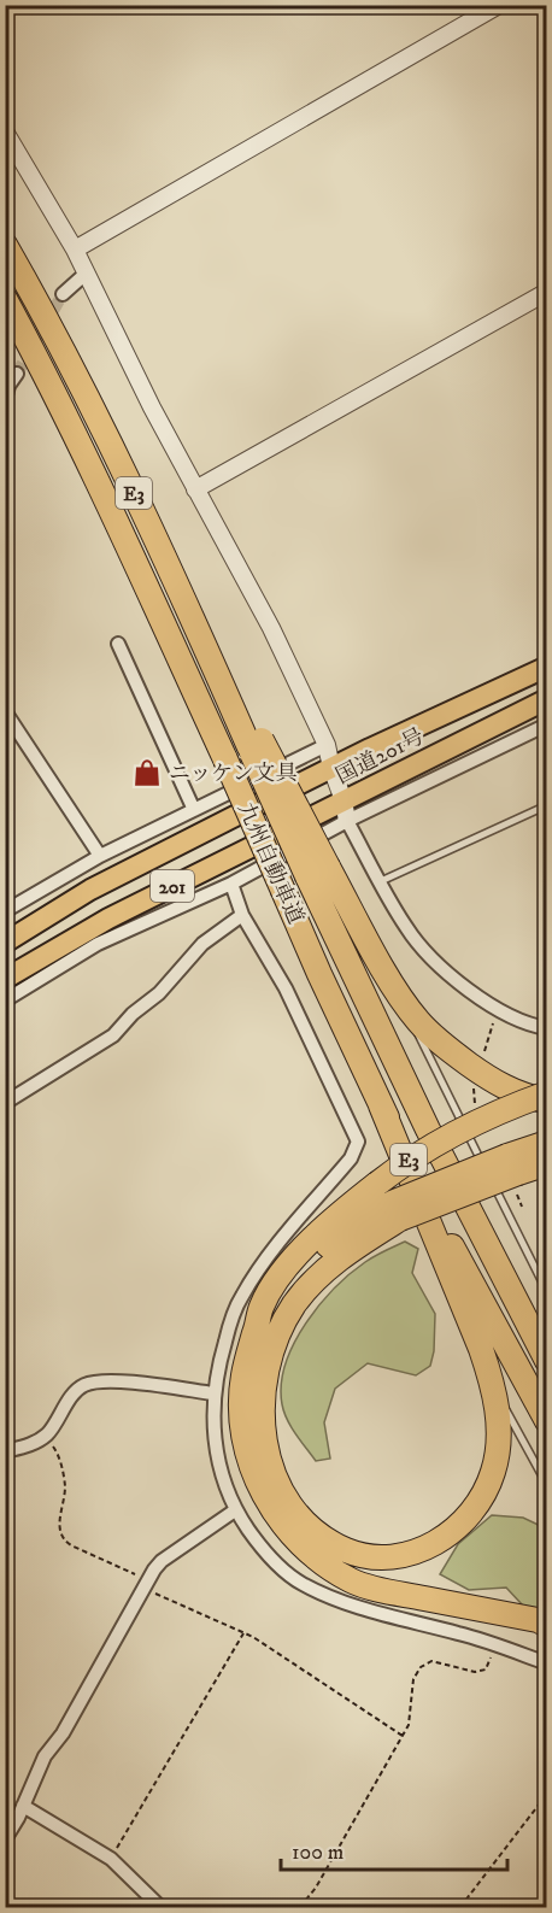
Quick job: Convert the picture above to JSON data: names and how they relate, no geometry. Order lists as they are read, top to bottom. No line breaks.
{"streets":{"highway":["E3","国道201号","九州自動車道","201"]},"places":{"shop":["ニッケン文具"]},"scale_bar":"100 m"}
